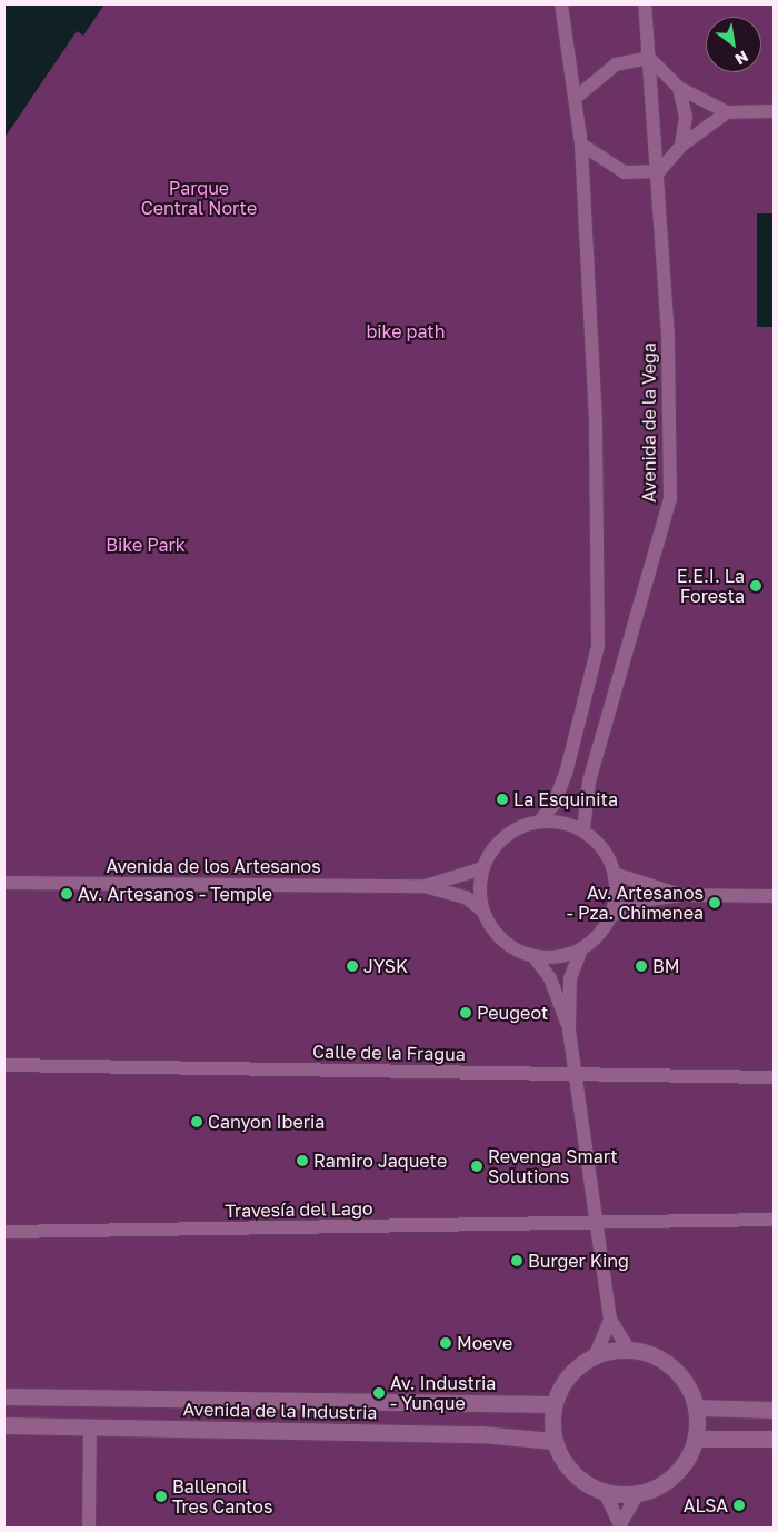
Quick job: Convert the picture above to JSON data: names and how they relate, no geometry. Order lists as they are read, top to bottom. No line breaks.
{"streets":{"street":["Avenida de la Vega","Avenida de los Artesanos","Calle de la Fragua","Travesía del Lago","Avenida de la Industria"]},"crossings":[["Avenida de la Vega","Avenida de los Artesanos"]],"parks":["Parque Central Norte","bike path","Bike Park"],"places":["E.E.I. La Foresta","La Esquinita","Av. Artesanos - Temple","Av. Artesanos - Pza. Chimenea","JYSK","BM","Peugeot","Canyon Iberia","Ramiro Jaquete","Revenga Smart Solutions","Burger King","Moeve","Av. Industria - Yunque","Ballenoil Tres Cantos","ALSA"],"north":"bottom right"}
